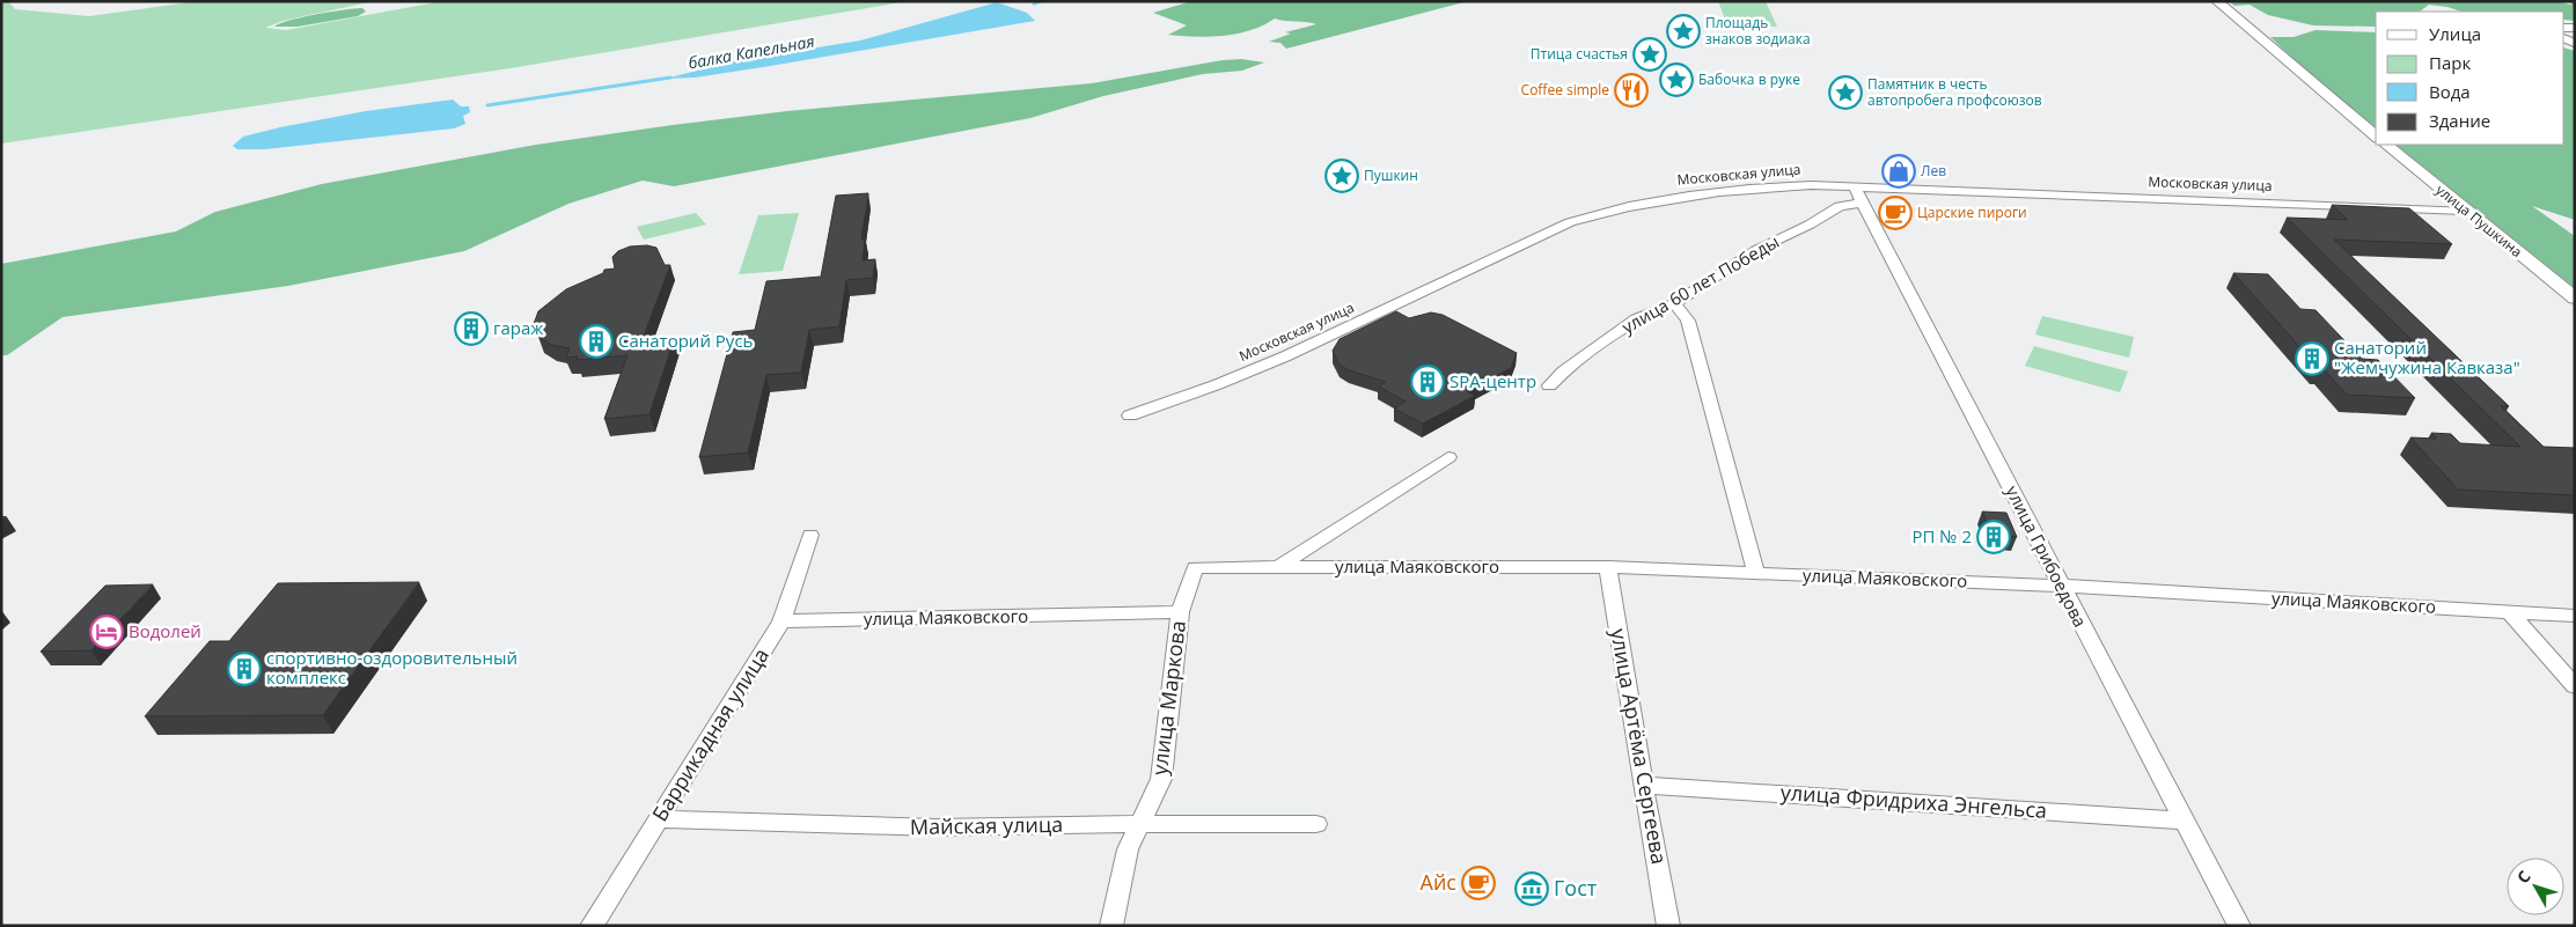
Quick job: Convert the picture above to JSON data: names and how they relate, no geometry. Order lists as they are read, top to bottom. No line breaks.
{"streets":{"street":["Московская улица","улица Пушкина","улица 60 лет Победы","улица Грибоедова","улица Маяковского","улица Маркова","Баррикадная улица","улица Артёма Сергеева","улица Фридриха Энгельса","Майская улица"]},"crossings":[["Московская улица","улица Пушкина"],["Московская улица","улица 60 лет Победы"],["Московская улица","улица Грибоедова"],["улица 60 лет Победы","улица Грибоедова"],["улица Грибоедова","улица Маяковского"],["улица Грибоедова","улица Фридриха Энгельса"],["улица Маяковского","улица Маркова"],["улица Маяковского","Баррикадная улица"],["улица Маяковского","улица Артёма Сергеева"],["улица Маркова","Майская улица"],["Баррикадная улица","Майская улица"],["улица Артёма Сергеева","улица Фридриха Энгельса"]],"water":["балка Капельная"],"places":{"place":["Площадь знаков зодиака","Птица счастья","Бабочка в руке","Памятник в честь автопробега профсоюзов","Пушкин"],"restaurant":["Coffee simple"],"shop":["Лев"],"cafe":["Царские пироги","Айс"],"building":["гараж","Санаторий Русь","Санаторий \"Жемчужина Кавказа\"","SPA-центр","РП № 2","спортивно-оздоровительный комплекс"],"hotel":["Водолей"],"museum":["Гост"]},"legend":["Улица","Парк","Вода","Здание"],"north":"top left"}
